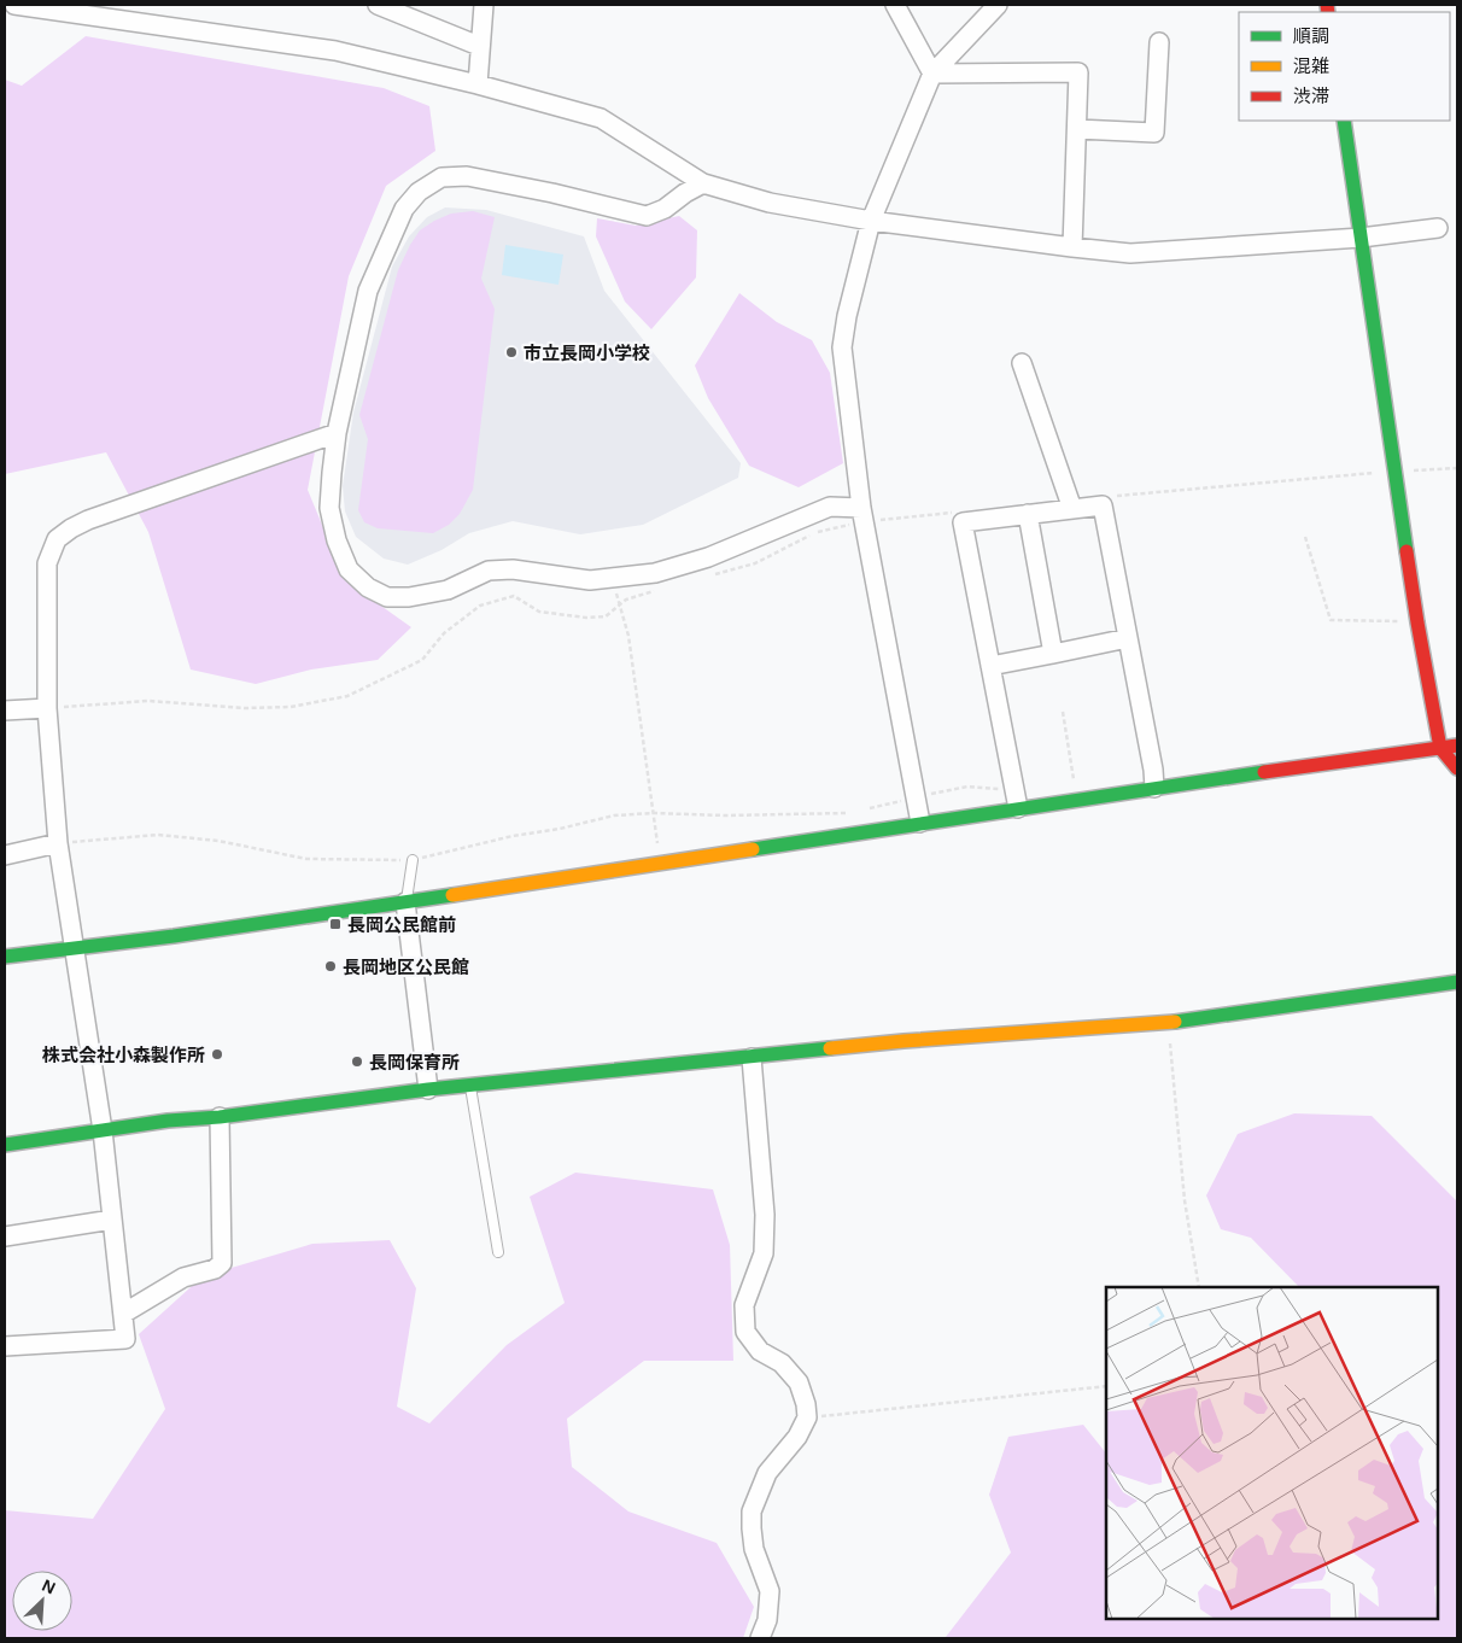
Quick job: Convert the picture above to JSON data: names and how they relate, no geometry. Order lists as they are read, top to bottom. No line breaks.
{"places":{"other":["市立長岡小学校","長岡地区公民館","株式会社小森製作所","長岡保育所"],"transit":["長岡公民館前"]},"legend":["順調","混雑","渋滞"],"north":"top right"}
